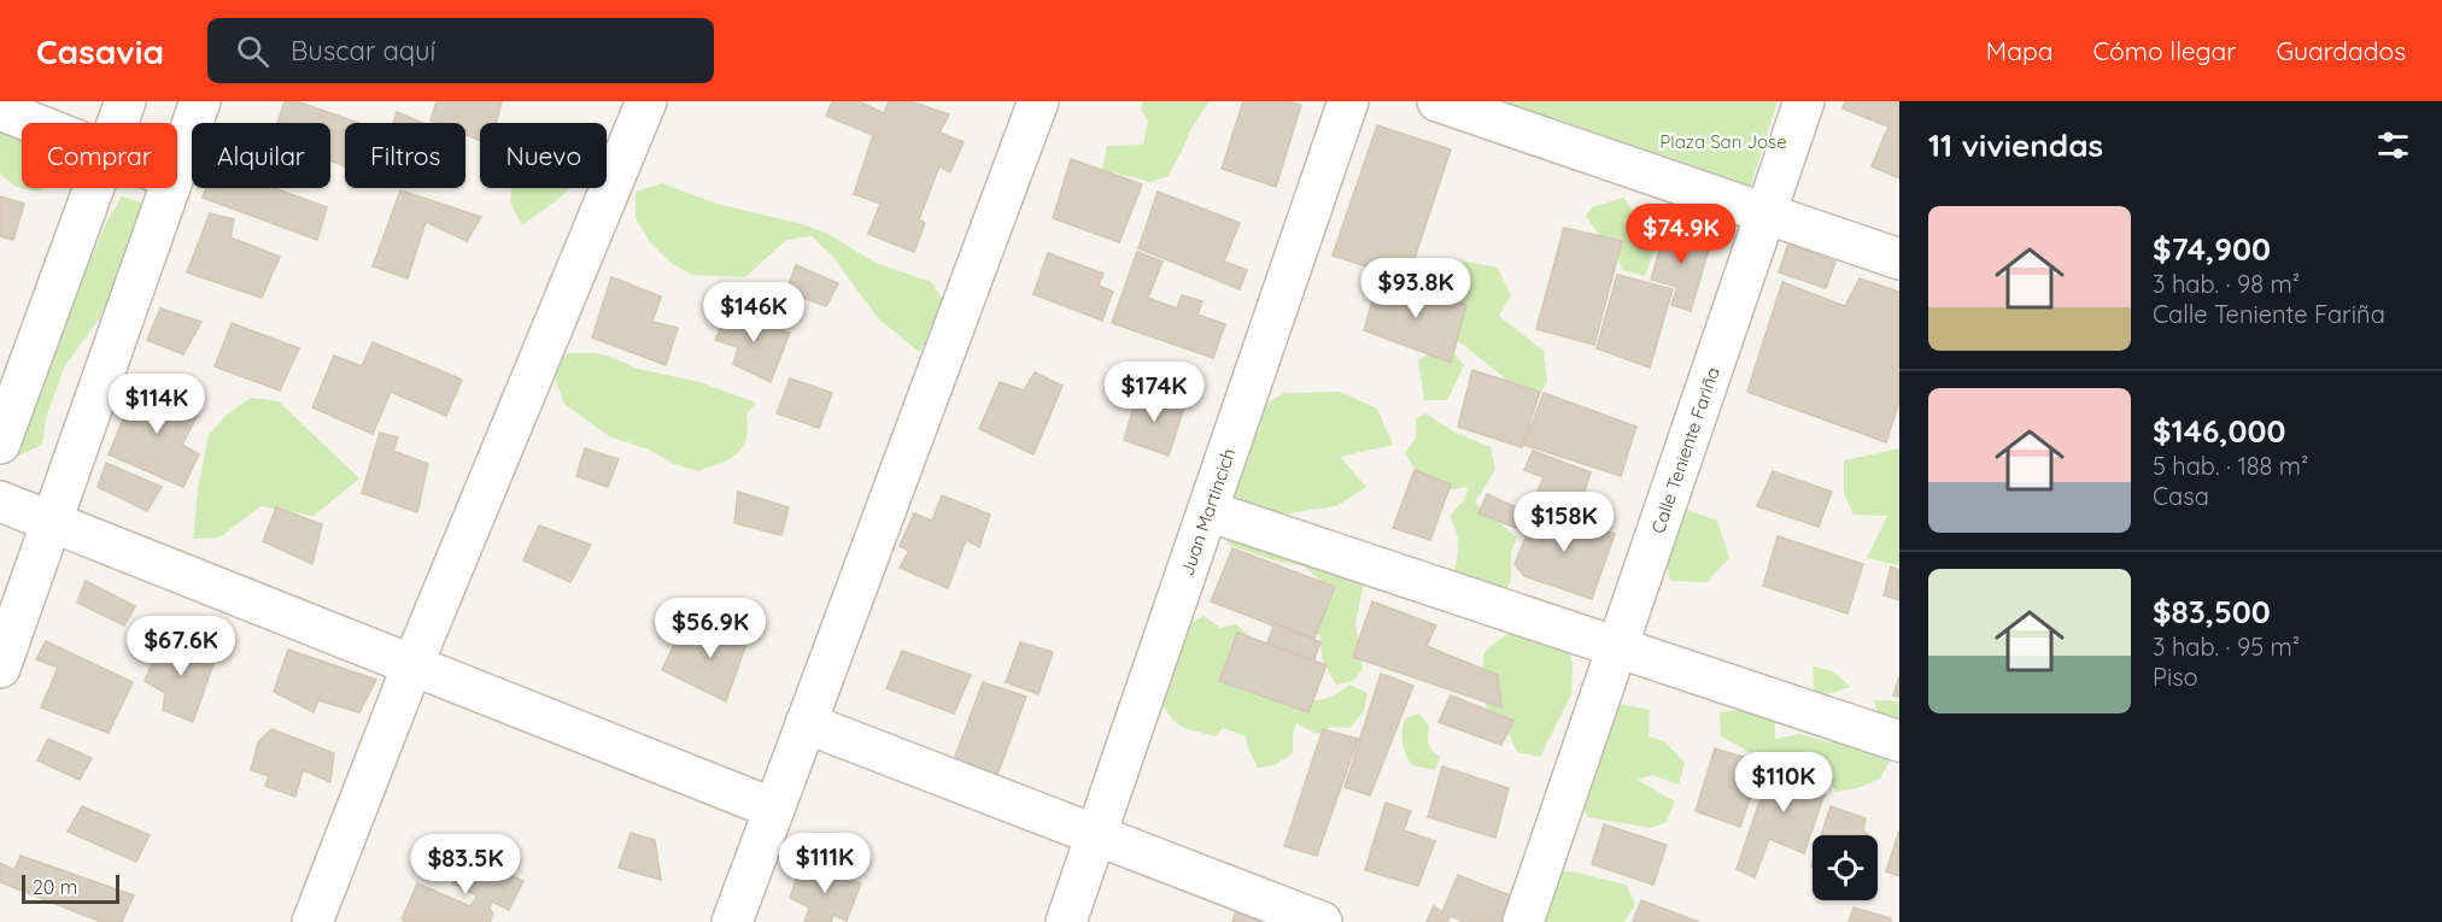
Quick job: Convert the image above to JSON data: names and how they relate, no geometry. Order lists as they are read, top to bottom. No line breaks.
{"streets":{"street":["Calle Teniente Fariña","Juan Martincich"]},"parks":["Plaza San Jose"],"scale_bar":"20 m","page":{"header":"Casavia","search":"Buscar aquí","nav":["Mapa","Cómo llegar","Guardados"],"heading":"11 viviendas","chip":["Comprar","Alquilar","Filtros","Nuevo"],"list":[{"name":"$74,900","note":"3 hab. · 98 m² · Calle Teniente Fariña"},{"name":"$146,000","note":"5 hab. · 188 m² · Casa"},{"name":"$83,500","note":"3 hab. · 95 m² · Piso"}],"price":["$74.9K","$93.8K","$146K","$174K","$114K","$158K","$56.9K","$67.6K","$110K","$111K","$83.5K"],"scale":"20 m"}}
